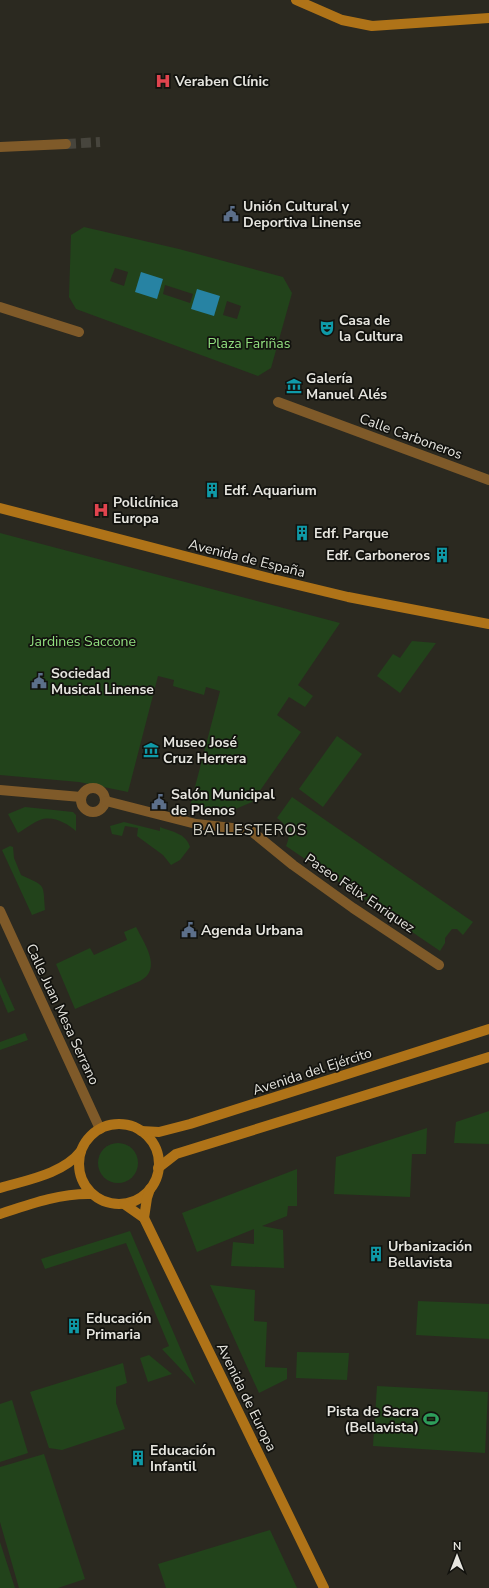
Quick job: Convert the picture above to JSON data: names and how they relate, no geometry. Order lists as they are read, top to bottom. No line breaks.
{"streets":{"main road":["Avenida de España","Avenida del Ejército","Avenida de Europa"],"street":["Calle Carboneros","Paseo Félix Enriquez","Calle Juan Mesa Serrano"]},"crossings":[["Calle Juan Mesa Serrano","Avenida del Ejército"],["Calle Juan Mesa Serrano","Avenida de Europa"],["Avenida del Ejército","Avenida de Europa"]],"districts":["BALLESTEROS"],"parks":["Plaza Fariñas","Jardines Saccone"],"places":{"hospital":["Veraben Clínic","Policlínica Europa"],"public building":["Unión Cultural y Deportiva Linense","Sociedad Musical Linense","Salón Municipal de Plenos","Agenda Urbana"],"theatre":["Casa de la Cultura"],"museum":["Galería Manuel Alés","Museo José Cruz Herrera"],"building":["Edf. Aquarium","Edf. Parque","Edf. Carboneros","Urbanización Bellavista","Educación Primaria","Educación Infantil"],"sports":["Pista de Sacra (Bellavista)"]},"north":"top"}
